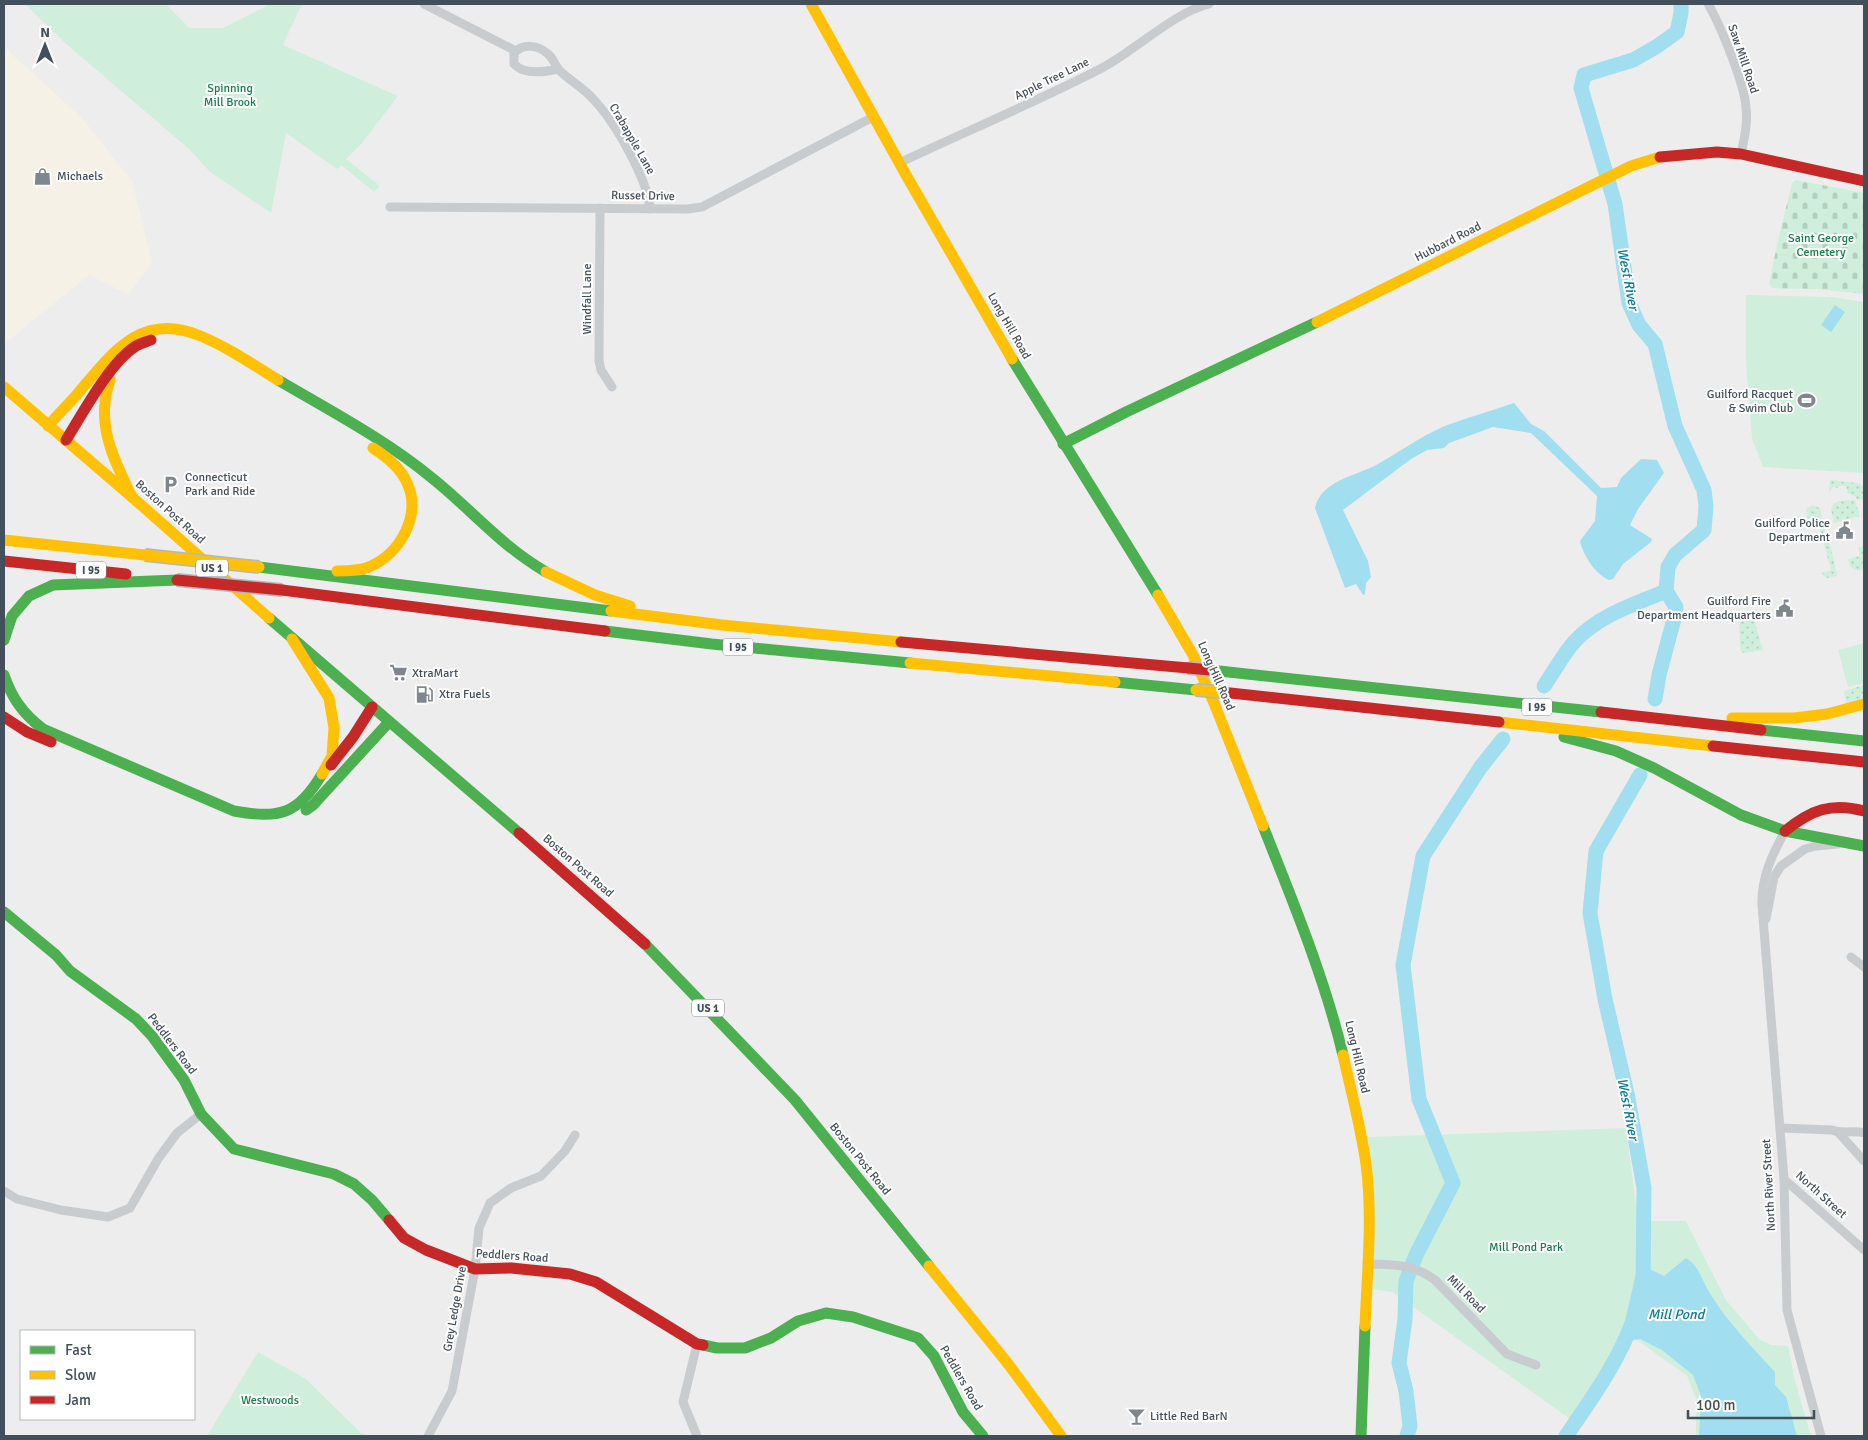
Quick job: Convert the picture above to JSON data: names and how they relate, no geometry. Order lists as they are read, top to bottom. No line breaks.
{"streets":{"main road":["Hubbard Road","Long Hill Road","Boston Post Road","US 1","I 95","Peddlers Road","North River Street"],"street":["Saw Mill Road","Apple Tree Lane","Crabapple Lane","Russet Drive","Windfall Lane","North Street","Mill Road","Grey Ledge Drive"]},"crossings":[["Saw Mill Road","Hubbard Road"],["Apple Tree Lane","Long Hill Road"],["Crabapple Lane","Russet Drive"],["Russet Drive","Windfall Lane"],["Russet Drive","Long Hill Road"],["Hubbard Road","Long Hill Road"],["Long Hill Road","Mill Road"],["Peddlers Road","Grey Ledge Drive"],["North River Street","North Street"]],"water":["West River","Mill Pond"],"parks":["Spinning Mill Brook","Saint George Cemetery","Mill Pond Park","Westwoods"],"places":{"shop":["Michaels"],"sports":["Guilford Racquet & Swim Club"],"parking":["Connecticut Park and Ride"],"public building":["Guilford Police Department","Guilford Fire Department Headquarters"],"supermarket":["XtraMart"],"fuel station":["Xtra Fuels"],"bar":["Little Red BarN"]},"legend":["Fast","Slow","Jam"],"scale_bar":"100 m","north":"top"}
